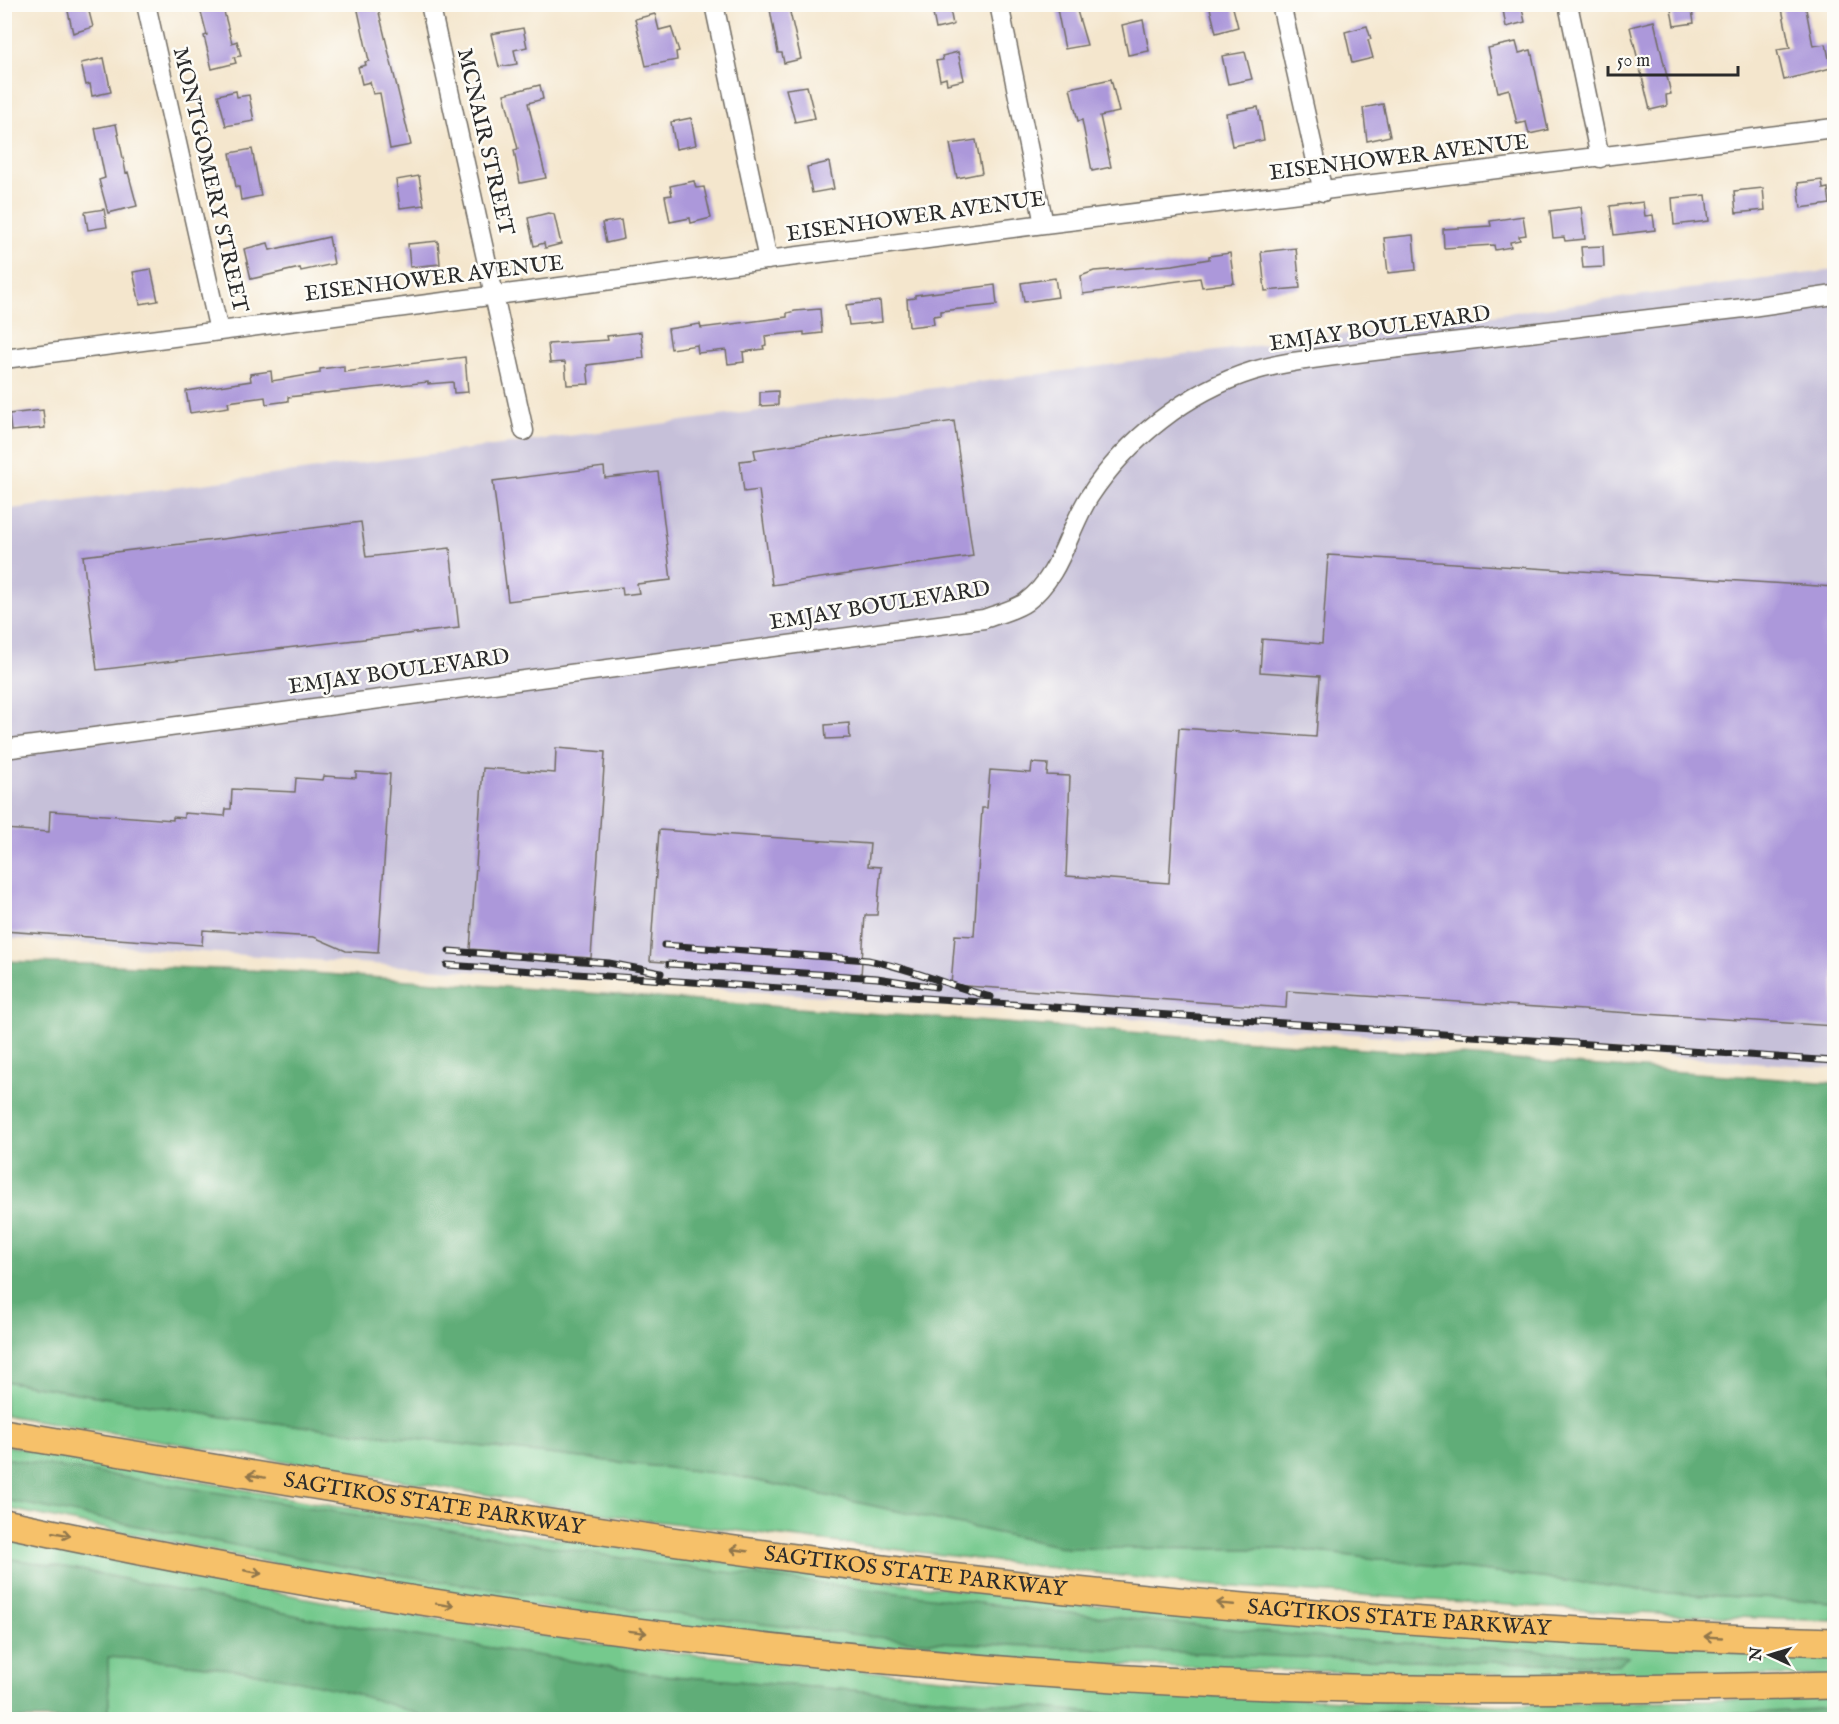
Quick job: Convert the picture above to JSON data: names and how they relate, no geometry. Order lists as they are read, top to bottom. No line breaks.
{"streets":{"highway":["SAGTIKOS STATE PARKWAY"],"street":["MCNAIR STREET","EISENHOWER AVENUE","MONTGOMERY STREET","EMJAY BOULEVARD"]},"crossings":[["MCNAIR STREET","EISENHOWER AVENUE"],["EISENHOWER AVENUE","MONTGOMERY STREET"]],"scale_bar":"50 m","north":"left"}
